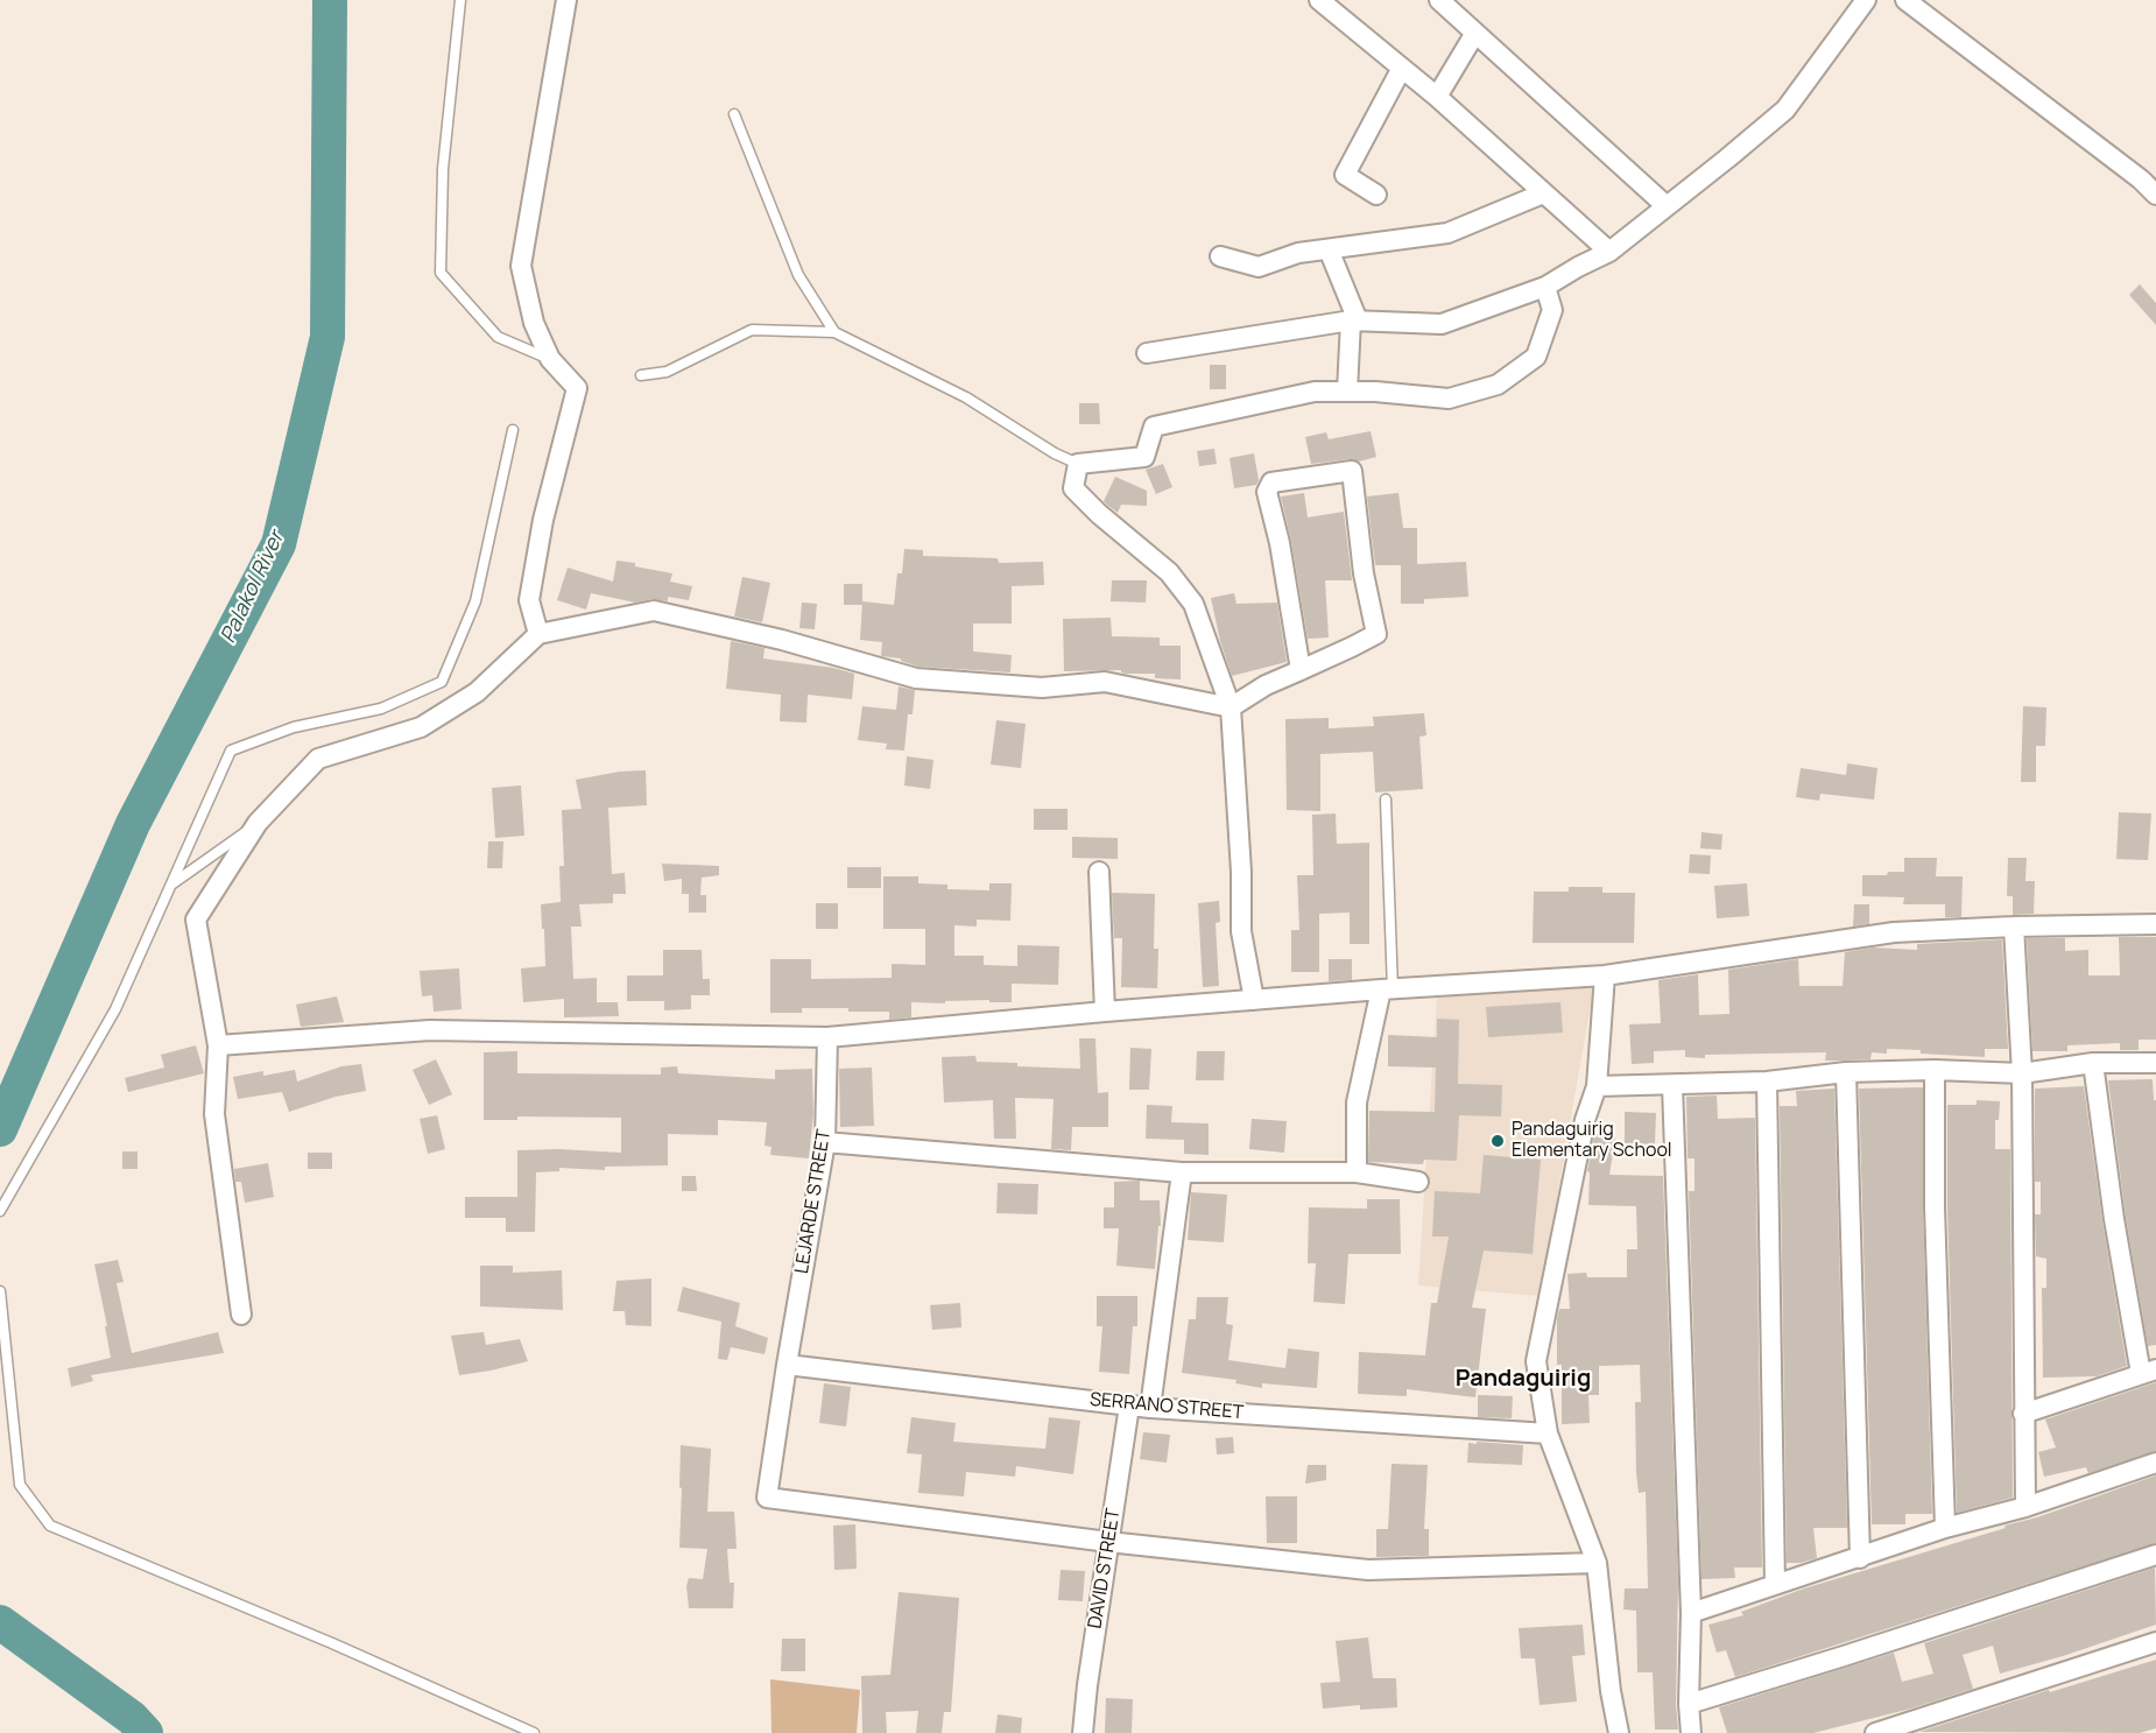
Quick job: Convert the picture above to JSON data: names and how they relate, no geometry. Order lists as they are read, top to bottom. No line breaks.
{"streets":{"street":["LEJARDE STREET","SERRANO STREET","DAVID STREET"]},"crossings":[["LEJARDE STREET","SERRANO STREET"],["LEJARDE STREET","DAVID STREET"],["SERRANO STREET","DAVID STREET"]],"districts":["Pandaguirig"],"water":["Palakol River"],"places":["Pandaguirig Elementary School"]}
